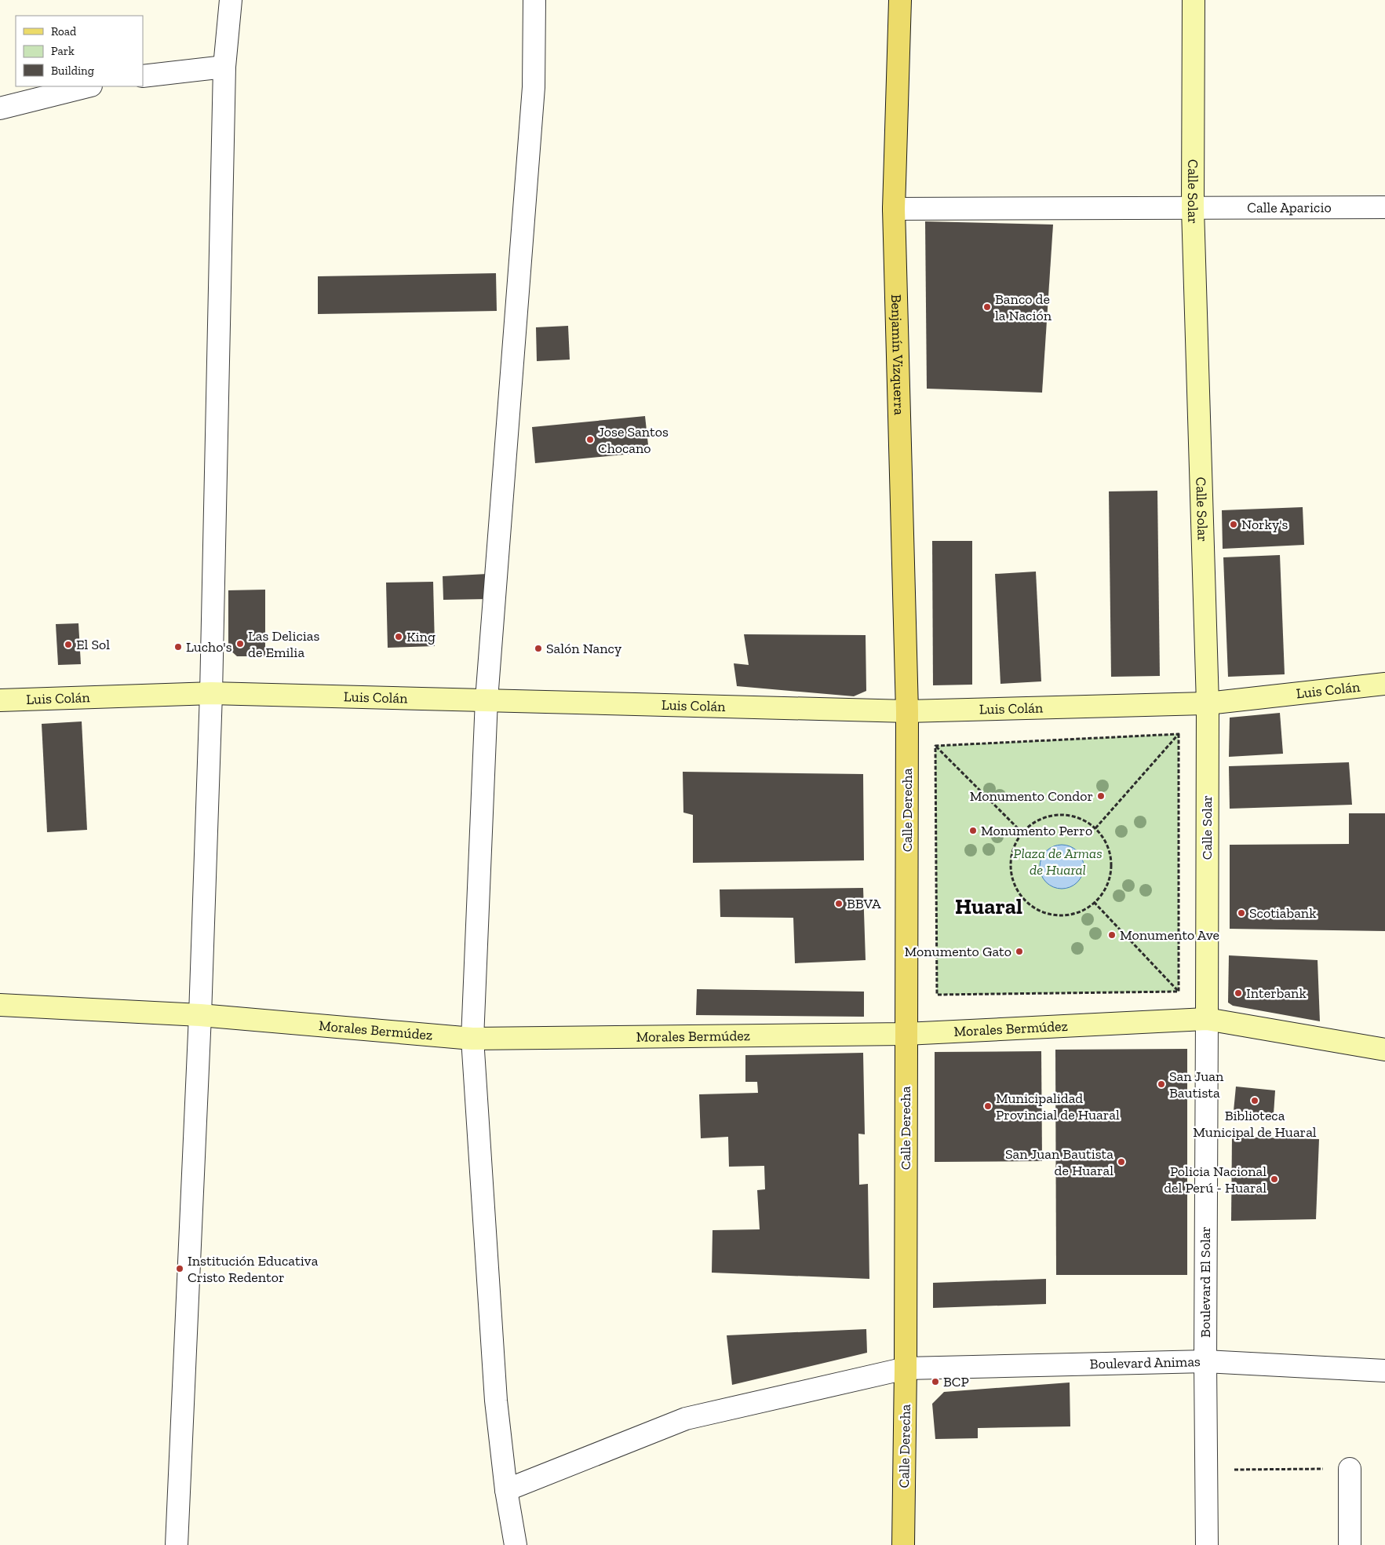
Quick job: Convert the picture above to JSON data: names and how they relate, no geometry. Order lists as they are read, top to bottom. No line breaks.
{"streets":{"main road":["Benjamín Vizquerra","Calle Derecha"],"street":["Calle Solar","Calle Aparicio","Luis Colán","Morales Bermúdez","Boulevard El Solar","Boulevard Animas"]},"crossings":[["Calle Solar","Calle Aparicio"],["Calle Solar","Luis Colán"],["Calle Solar","Morales Bermúdez"],["Calle Solar","Boulevard El Solar"],["Calle Aparicio","Benjamín Vizquerra"],["Benjamín Vizquerra","Luis Colán"],["Benjamín Vizquerra","Calle Derecha"],["Luis Colán","Calle Derecha"],["Calle Derecha","Morales Bermúdez"],["Calle Derecha","Boulevard Animas"],["Morales Bermúdez","Boulevard El Solar"],["Boulevard El Solar","Boulevard Animas"]],"districts":["Huaral"],"parks":["Plaza de Armas de Huaral"],"places":["Banco de la Nación","Jose Santos Chocano","Norky's","King","Las Delicias de Emilia","El Sol","Lucho's","Salón Nancy","Monumento Condor","Monumento Perro","BBVA","Scotiabank","Monumento Ave","Monumento Gato","Interbank","San Juan Bautista","Biblioteca Municipal de Huaral","Municipalidad Provincial de Huaral","San Juan Bautista de Huaral","Policia Nacional del Perú - Huaral","Institución Educativa Cristo Redentor","BCP"],"legend":["Road","Park","Building"]}
